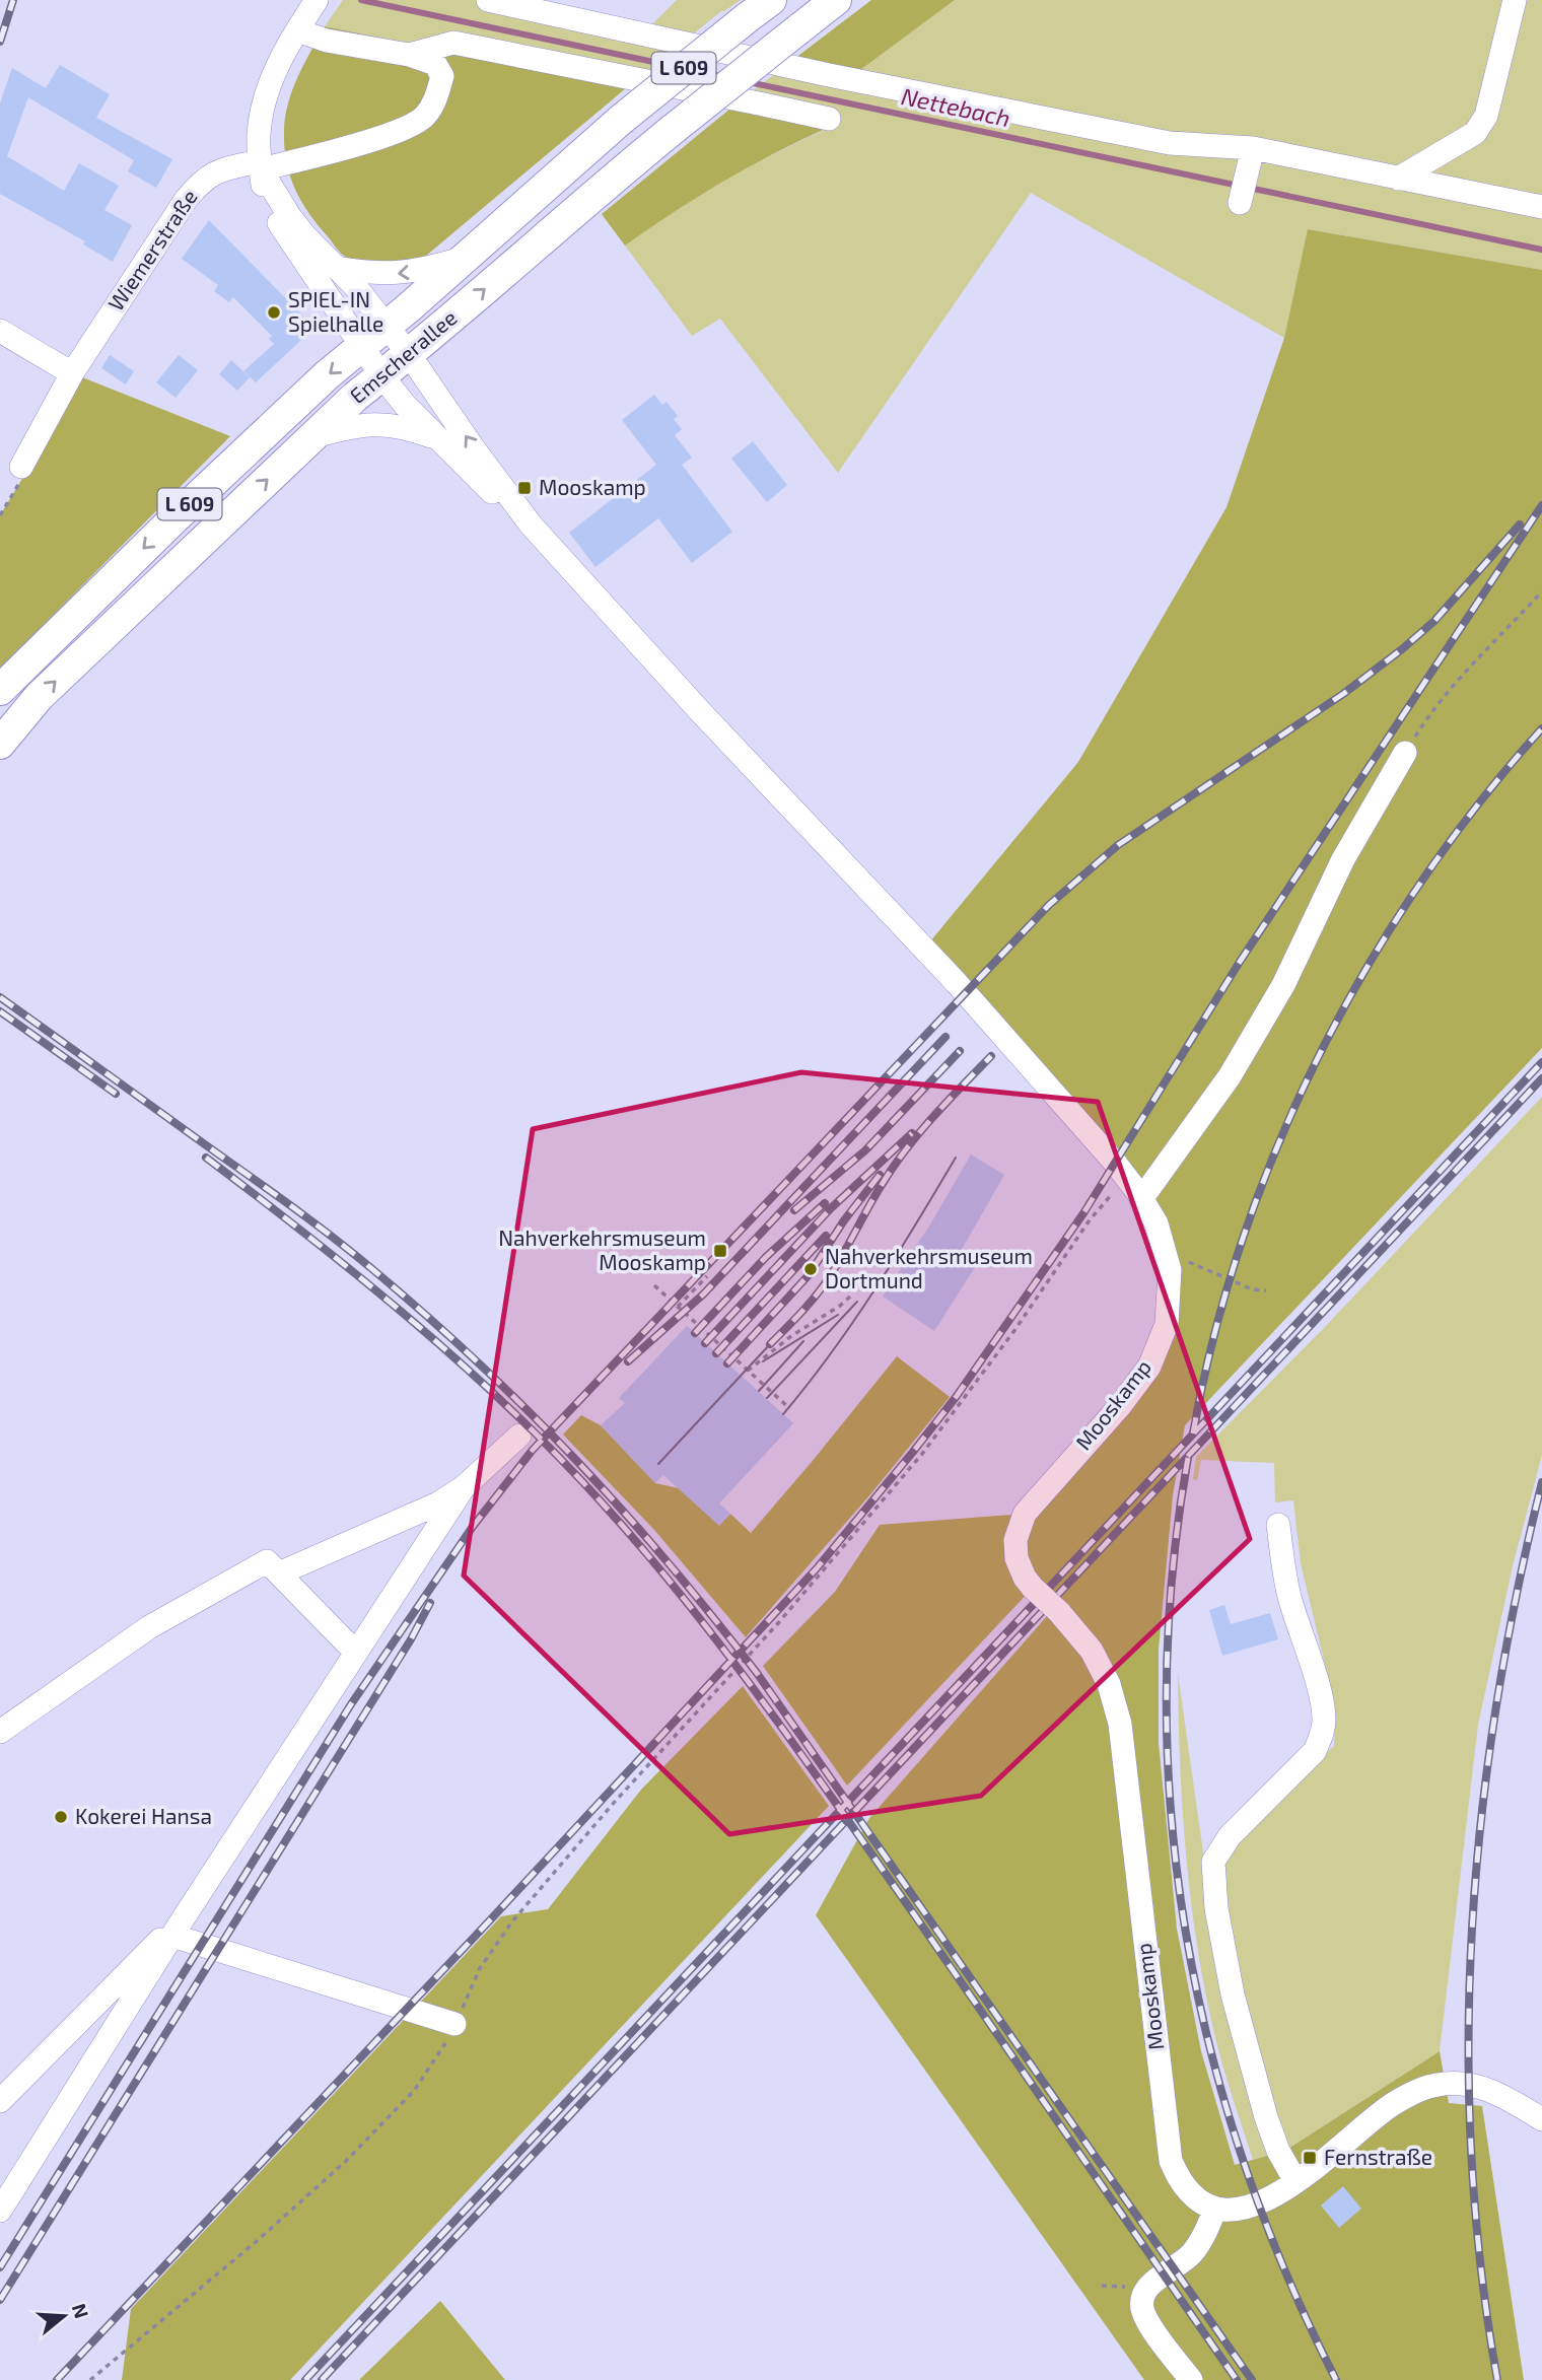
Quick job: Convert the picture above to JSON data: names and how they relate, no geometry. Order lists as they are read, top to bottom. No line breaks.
{"streets":{"main road":["L 609","Emscherallee"],"street":["Wiemerstraße","Mooskamp"]},"crossings":[["Wiemerstraße","Mooskamp"],["Emscherallee","Mooskamp"]],"water":["Nettebach"],"places":{"other":["SPIEL-IN Spielhalle","Nahverkehrsmuseum Dortmund","Kokerei Hansa"],"transit":["Mooskamp","Nahverkehrsmuseum Mooskamp","Fernstraße"]},"north":"right"}
